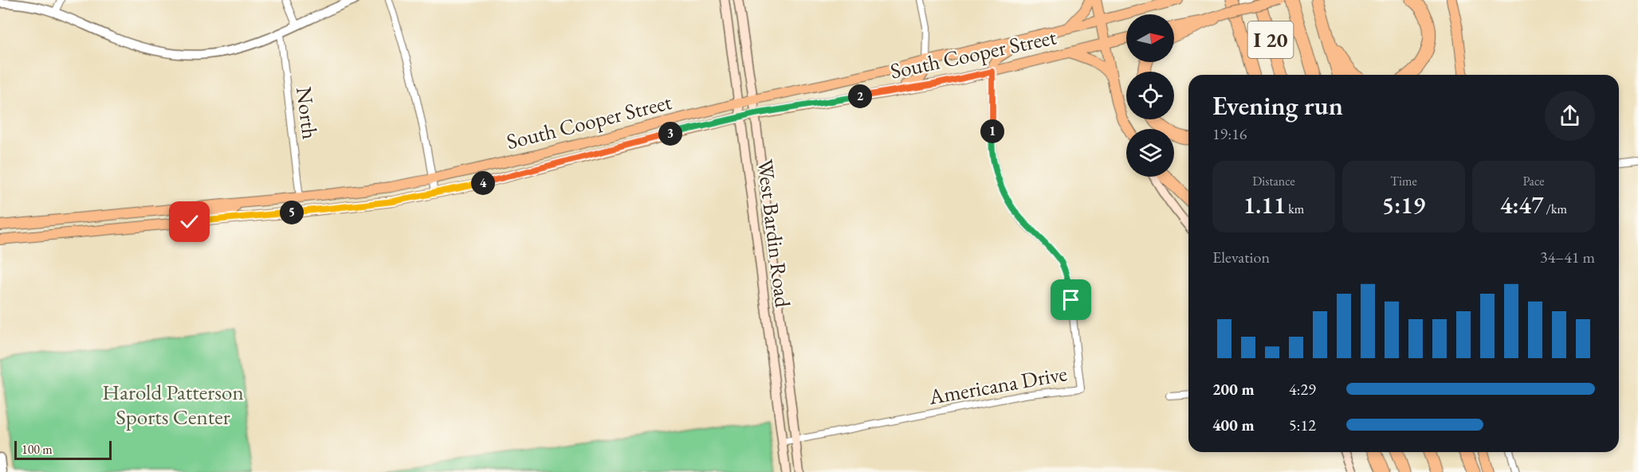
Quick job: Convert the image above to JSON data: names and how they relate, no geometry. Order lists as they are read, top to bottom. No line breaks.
{"streets":{"highway":["I 20"],"main road":["South Cooper Street","West Bardin Road"],"street":["North","Americana Drive"]},"crossings":[["South Cooper Street","North"],["South Cooper Street","West Bardin Road"],["South Cooper Street","Americana Drive"],["West Bardin Road","Americana Drive"]],"parks":["Harold Patterson Sports Center"],"scale_bar":"100 m","north":"right","page":{"heading":["Evening run","19:16"],"pins":["2","1","3","4","5"],"stats":[["Distance","1.11 km"],["Time","5:19"],["Pace","4:47 /km"]],"chart":["Elevation","34–41 m"],"list":[{"name":"200 m","note":"4:29"},{"name":"400 m","note":"5:12"}],"scale":"100 m"}}
